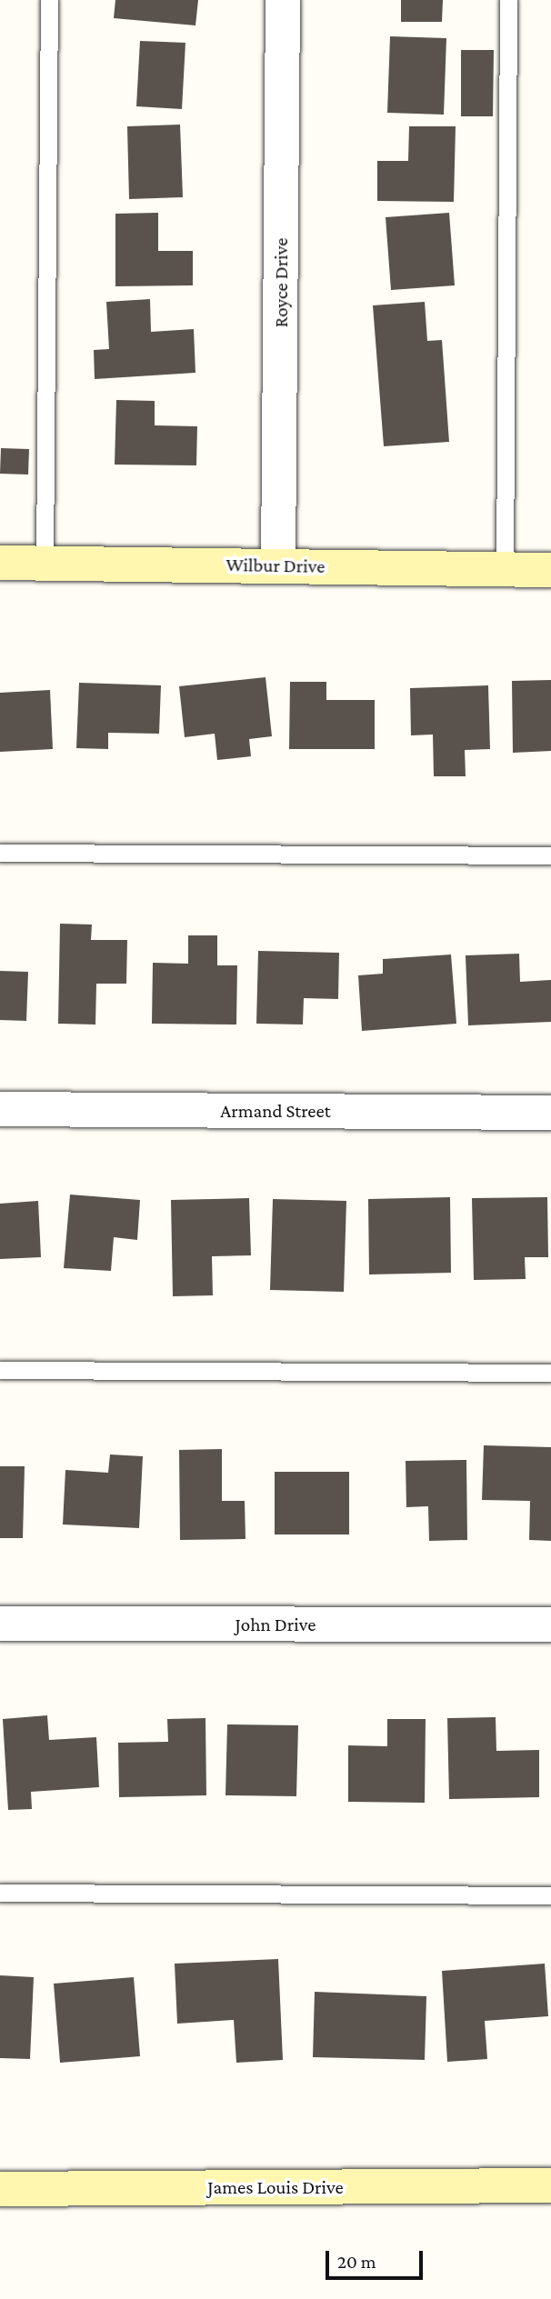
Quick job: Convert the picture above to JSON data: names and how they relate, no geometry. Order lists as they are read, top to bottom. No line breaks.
{"streets":{"street":["Royce Drive","Wilbur Drive","Armand Street","John Drive","James Louis Drive"]},"crossings":[["Royce Drive","Wilbur Drive"]],"scale_bar":"20 m"}
